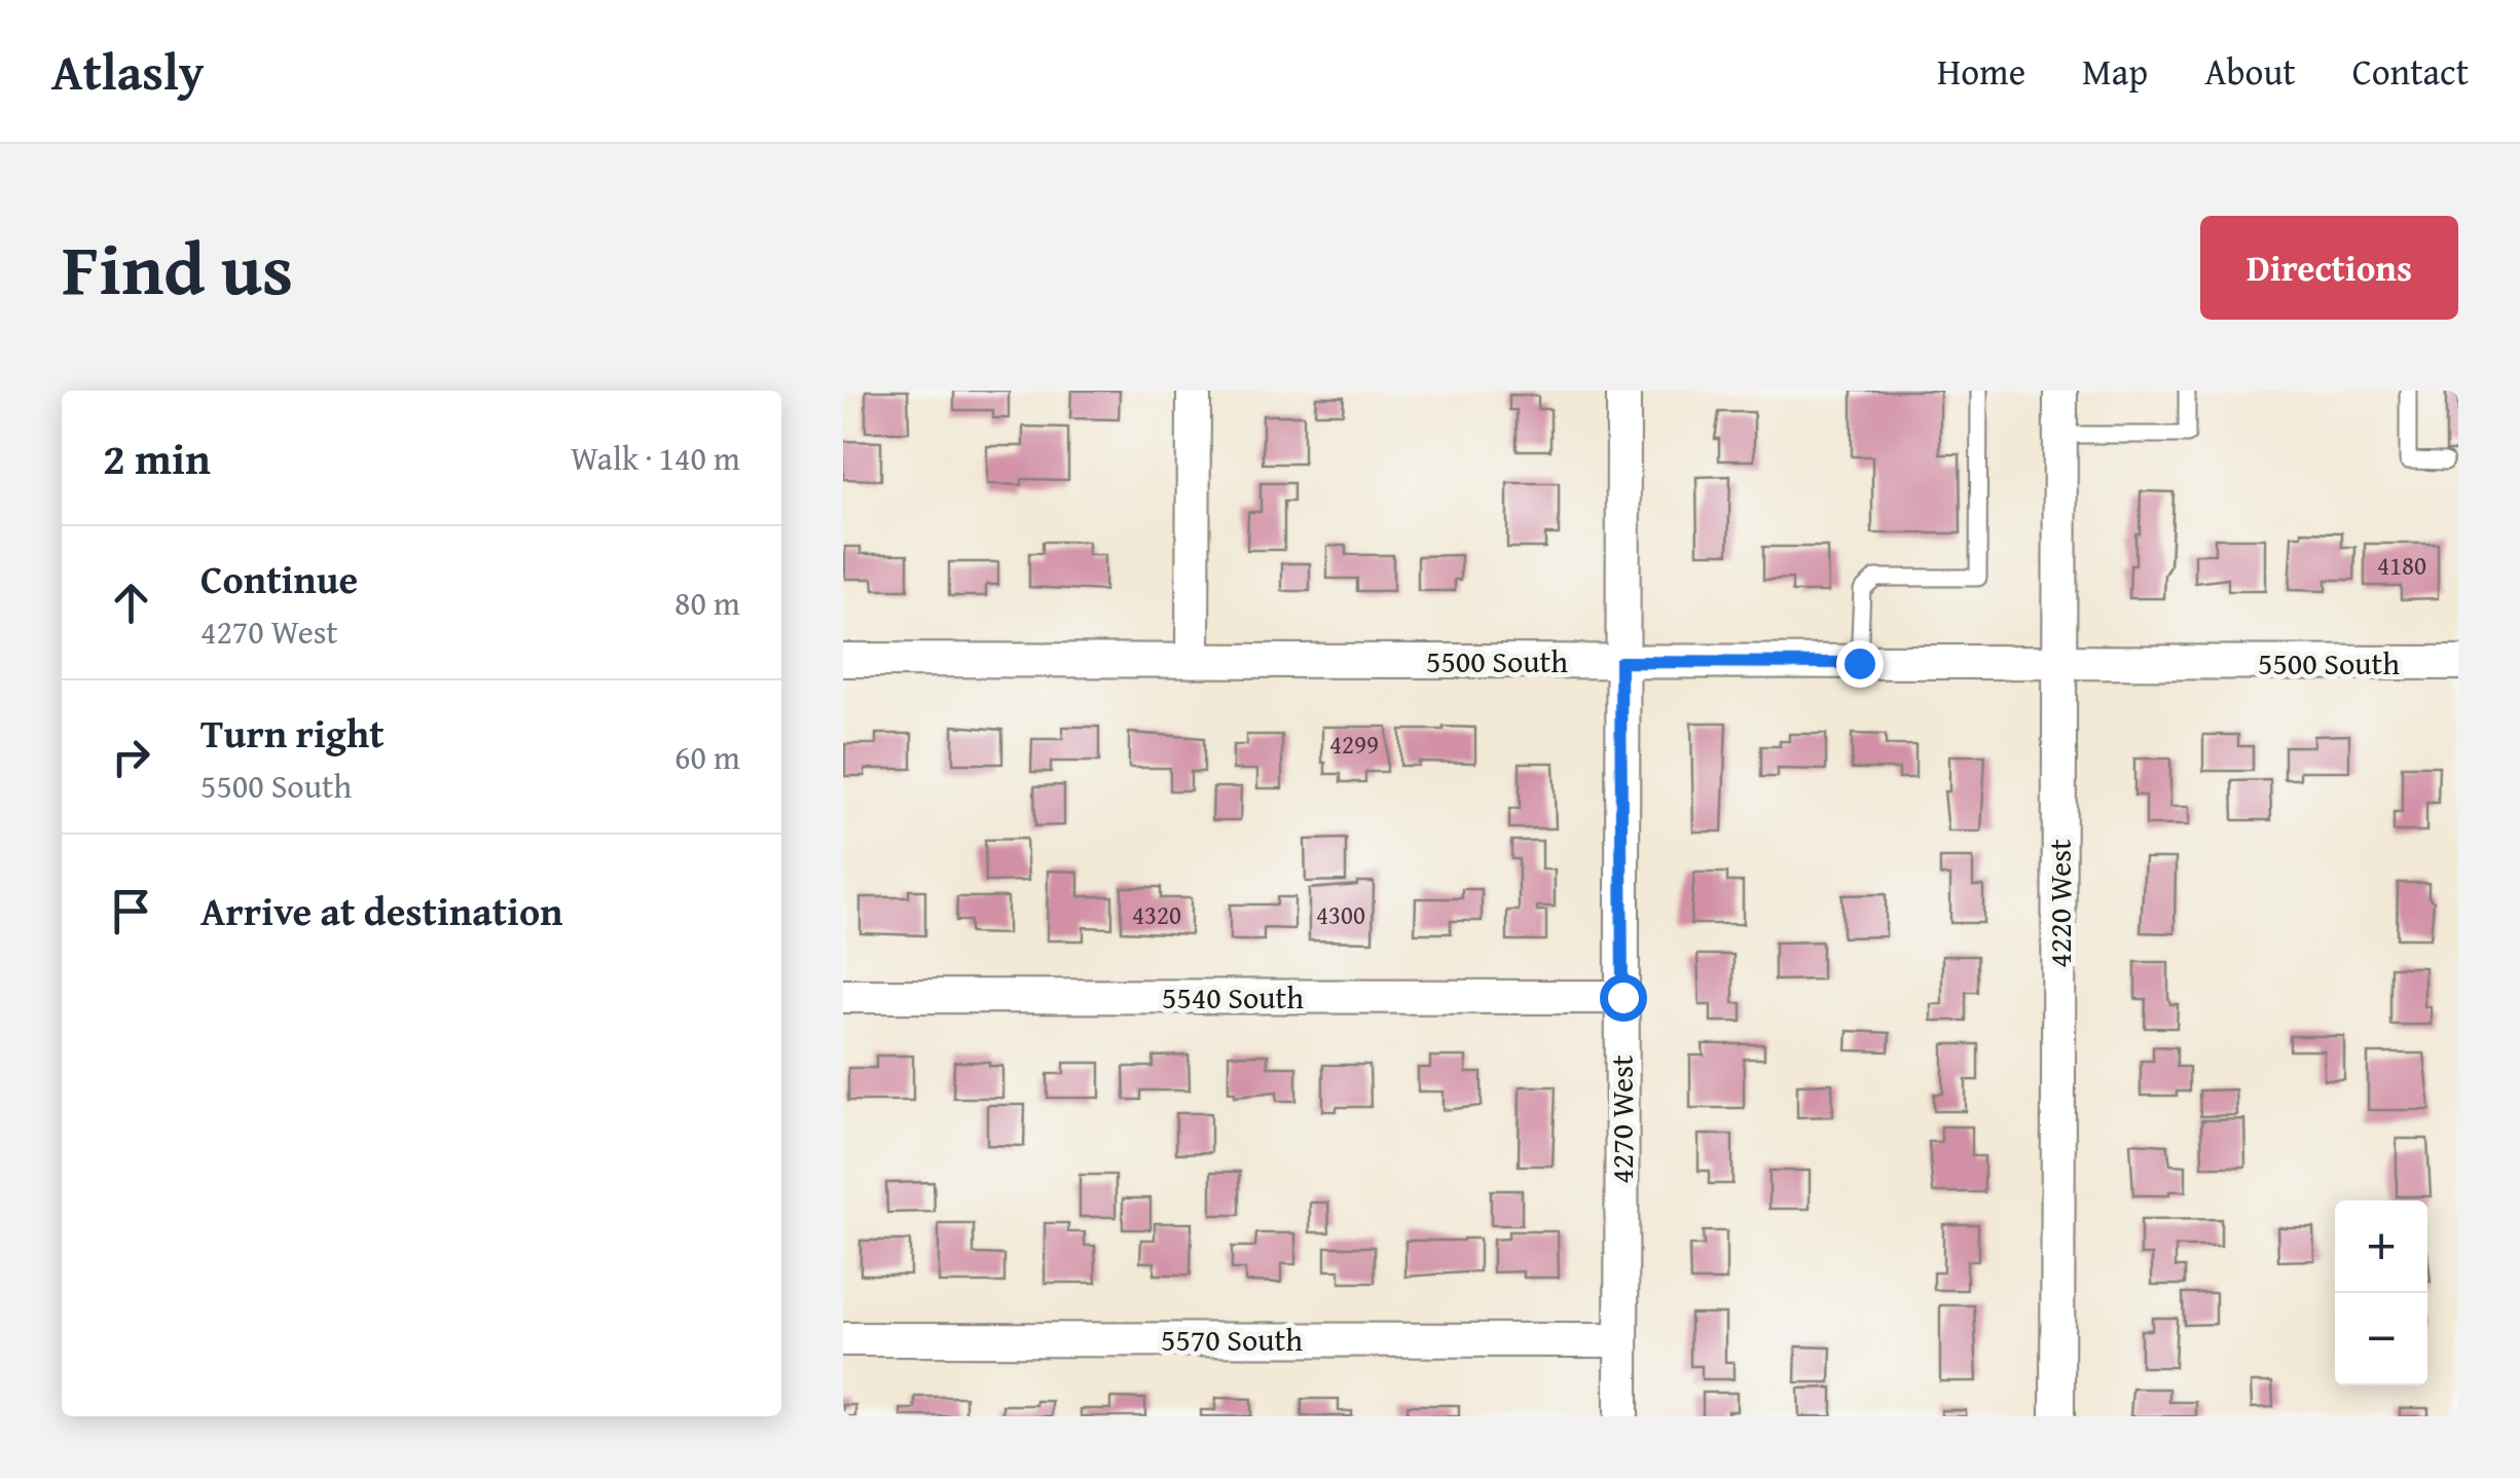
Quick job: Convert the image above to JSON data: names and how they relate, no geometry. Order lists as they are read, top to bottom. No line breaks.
{"streets":{"street":["5500 South","4220 West","5540 South","4270 West","5570 South"]},"crossings":[["5500 South","4220 West"],["5500 South","4270 West"],["5540 South","4270 West"],["4270 West","5570 South"]],"house_numbers":["4180","4299","4320","4300"],"page":{"header":"Atlasly","nav":["Home","Map","About","Contact"],"title":"Find us","buttons":"Directions","heading":["2 min","Walk · 140 m"],"list":[["Continue","4270 West","80 m"],["Turn right","5500 South","60 m"],"Arrive at destination"],"map_buttons":["+","−"]}}
